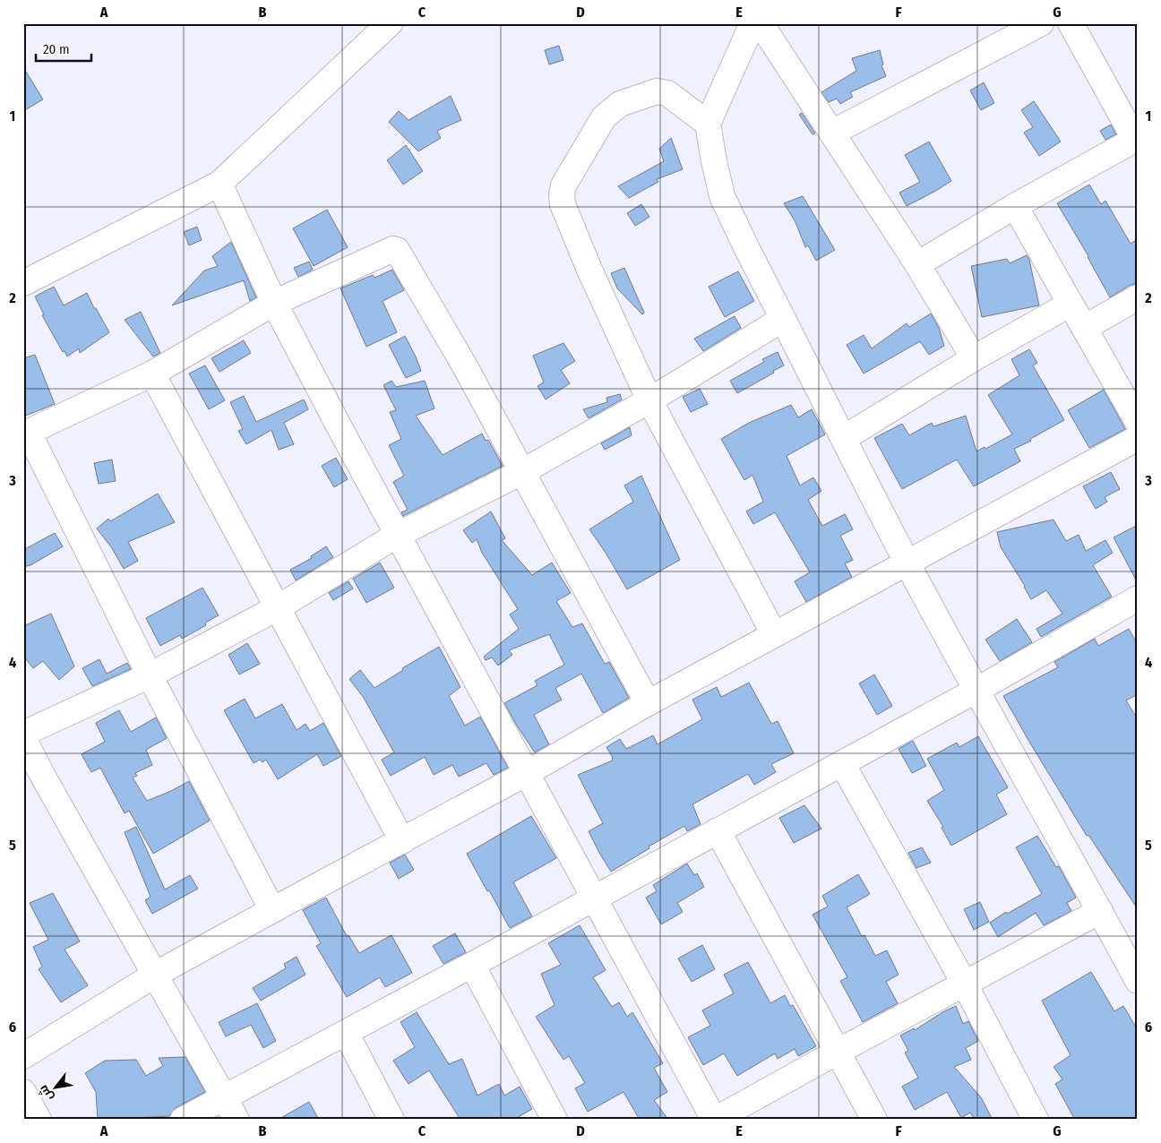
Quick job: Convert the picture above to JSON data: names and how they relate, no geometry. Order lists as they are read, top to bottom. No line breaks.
{"scale_bar":"20 m","north":"bottom left","grid":{"columns":["A","B","C","D","E","F","G"],"rows":["1","2","3","4","5","6"]}}
